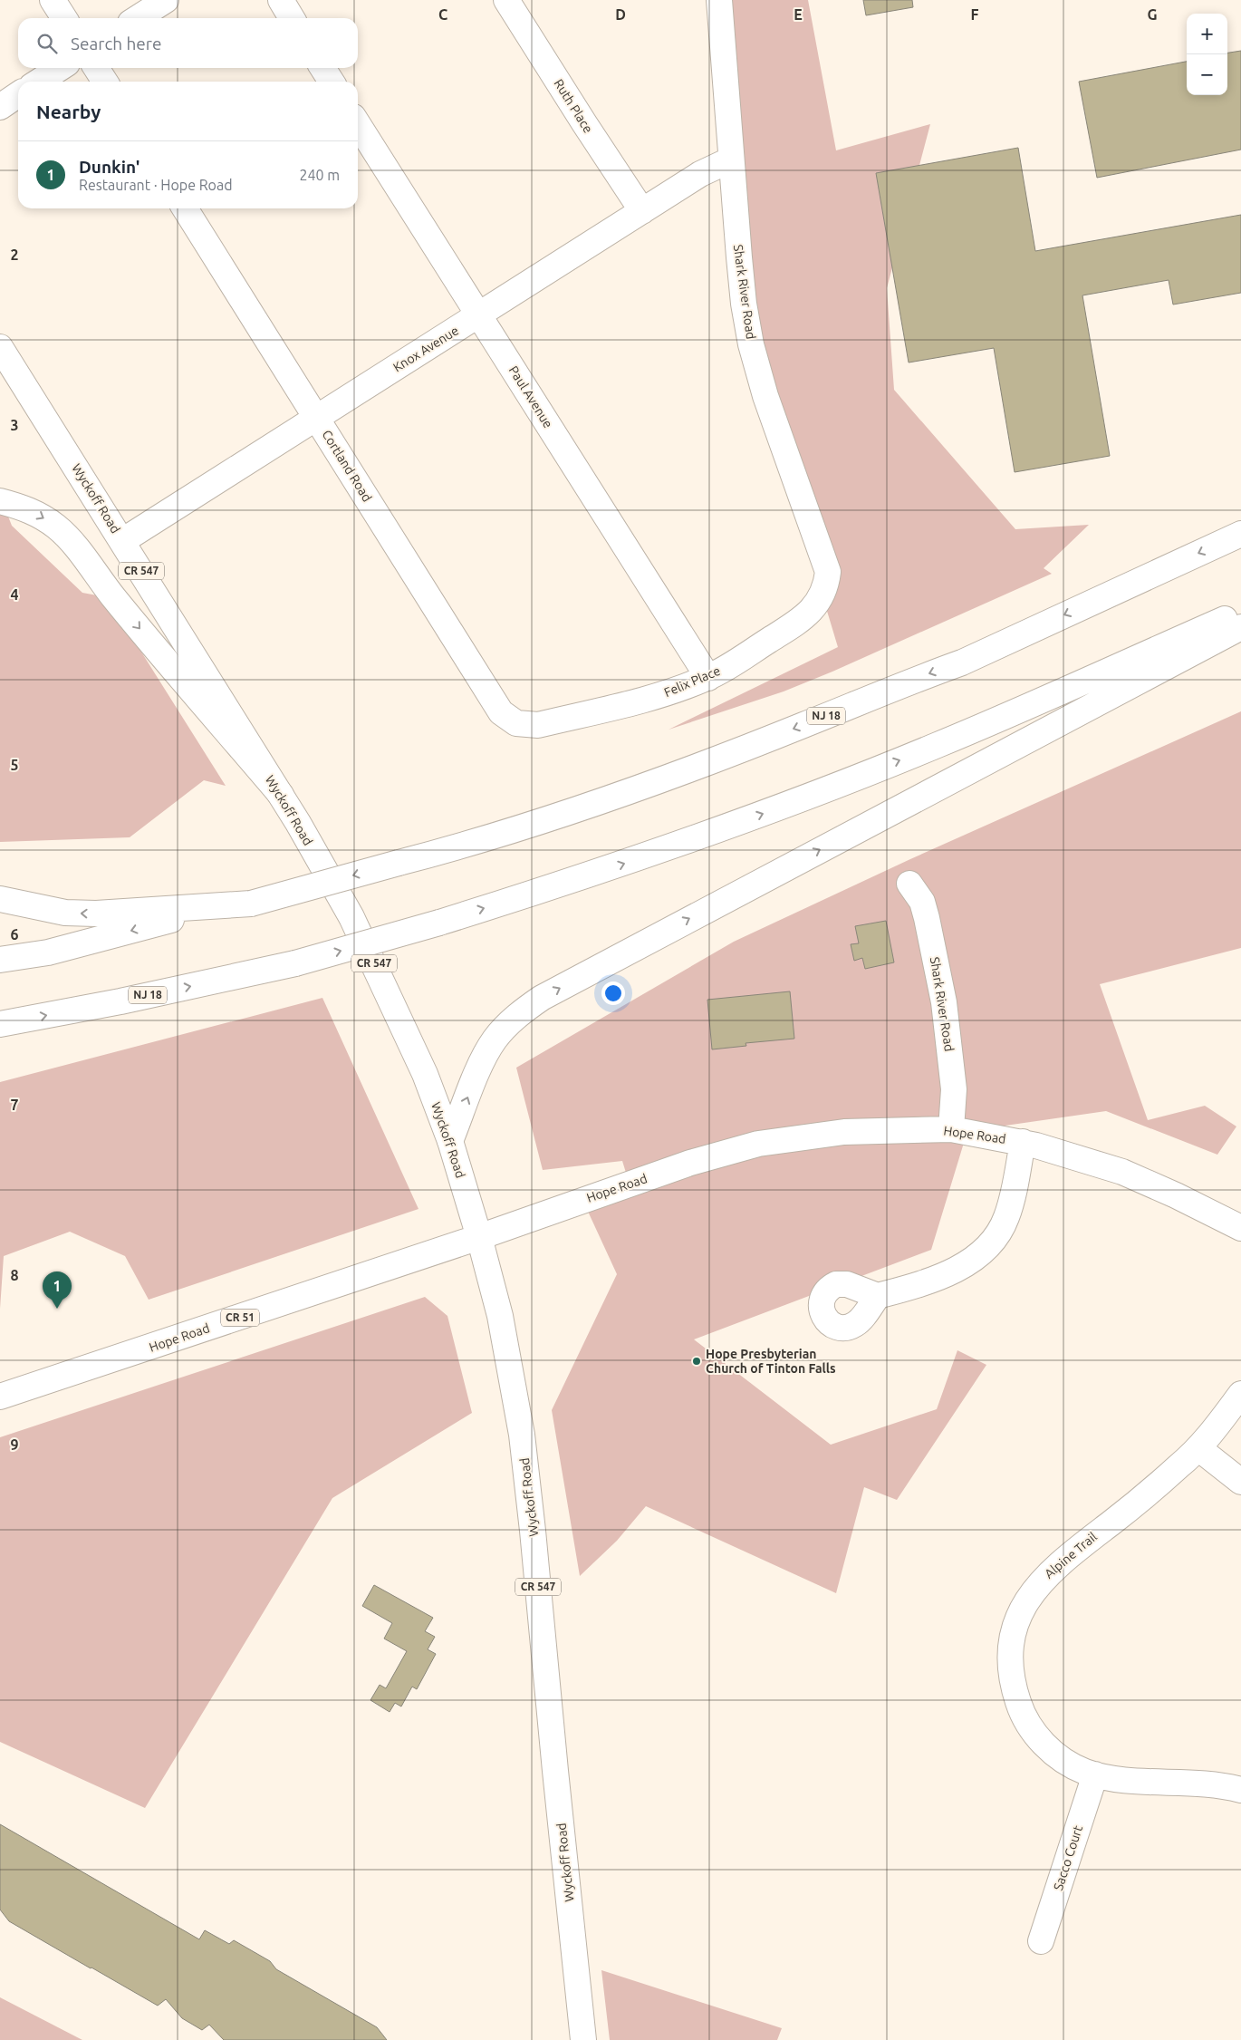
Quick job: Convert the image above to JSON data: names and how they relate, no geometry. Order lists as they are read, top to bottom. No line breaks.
{"streets":{"main road":["Ruth Place","Shark River Road","Knox Avenue","Paul Avenue","Cortland Road","Wyckoff Road","CR 547","Felix Place","NJ 18","Hope Road","CR 51","Alpine Trail","Sacco Court"]},"crossings":[["Ruth Place","Knox Avenue"],["Shark River Road","Knox Avenue"],["Shark River Road","Felix Place"],["Shark River Road","Hope Road"],["Knox Avenue","Paul Avenue"],["Knox Avenue","Cortland Road"],["Knox Avenue","Wyckoff Road"],["Paul Avenue","Felix Place"],["Cortland Road","Felix Place"],["Wyckoff Road","Hope Road"],["Alpine Trail","Sacco Court"]],"places":["Hope Presbyterian Church of Tinton Falls"],"page":{"map_buttons":["+","−"],"search":"Search here","heading":"Nearby","list":[{"mark":"1","name":"Dunkin'","note":"Restaurant · Hope Road","value":"240 m"}],"pins":"1"},"grid":{"columns":["C","D","E","F","G"],"rows":["2","3","4","5","6","7","8","9"]}}
